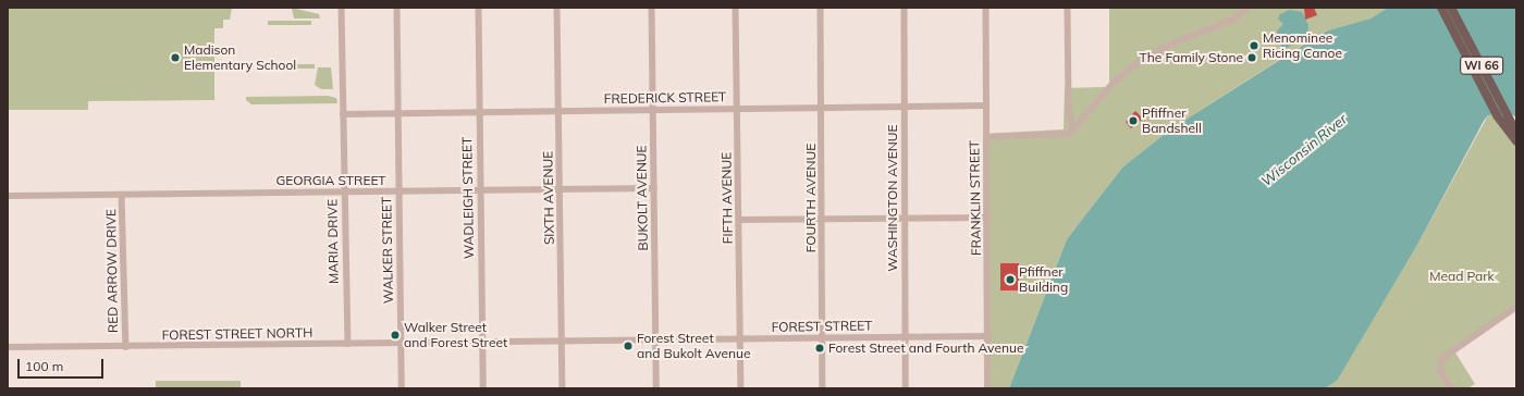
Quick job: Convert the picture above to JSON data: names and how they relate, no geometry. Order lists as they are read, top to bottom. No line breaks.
{"streets":{"main road":["WI 66"],"street":["FREDERICK STREET","GEORGIA STREET","WADLEIGH STREET","SIXTH AVENUE","BUKOLT AVENUE","FIFTH AVENUE","FOURTH AVENUE","WASHINGTON AVENUE","FRANKLIN STREET","MARIA DRIVE","WALKER STREET","RED ARROW DRIVE","FOREST STREET","FOREST STREET NORTH"]},"crossings":[["FREDERICK STREET","WADLEIGH STREET"],["FREDERICK STREET","SIXTH AVENUE"],["FREDERICK STREET","BUKOLT AVENUE"],["FREDERICK STREET","FIFTH AVENUE"],["FREDERICK STREET","FOURTH AVENUE"],["FREDERICK STREET","WASHINGTON AVENUE"],["FREDERICK STREET","FRANKLIN STREET"],["FREDERICK STREET","MARIA DRIVE"],["FREDERICK STREET","WALKER STREET"],["GEORGIA STREET","WADLEIGH STREET"],["GEORGIA STREET","SIXTH AVENUE"],["GEORGIA STREET","BUKOLT AVENUE"],["GEORGIA STREET","MARIA DRIVE"],["GEORGIA STREET","WALKER STREET"],["GEORGIA STREET","RED ARROW DRIVE"],["BUKOLT AVENUE","FOREST STREET"],["FIFTH AVENUE","FOREST STREET"],["FOURTH AVENUE","FOREST STREET"],["WASHINGTON AVENUE","FOREST STREET"],["FRANKLIN STREET","FOREST STREET"],["MARIA DRIVE","FOREST STREET NORTH"],["RED ARROW DRIVE","FOREST STREET NORTH"]],"water":["Wisconsin River"],"parks":["Mead Park"],"places":["Menominee Ricing Canoe","Madison Elementary School","The Family Stone","Pfiffner Bandshell","Pfiffner Building","Walker Street and Forest Street","Forest Street and Bukolt Avenue","Forest Street and Fourth Avenue"],"scale_bar":"100 m"}
